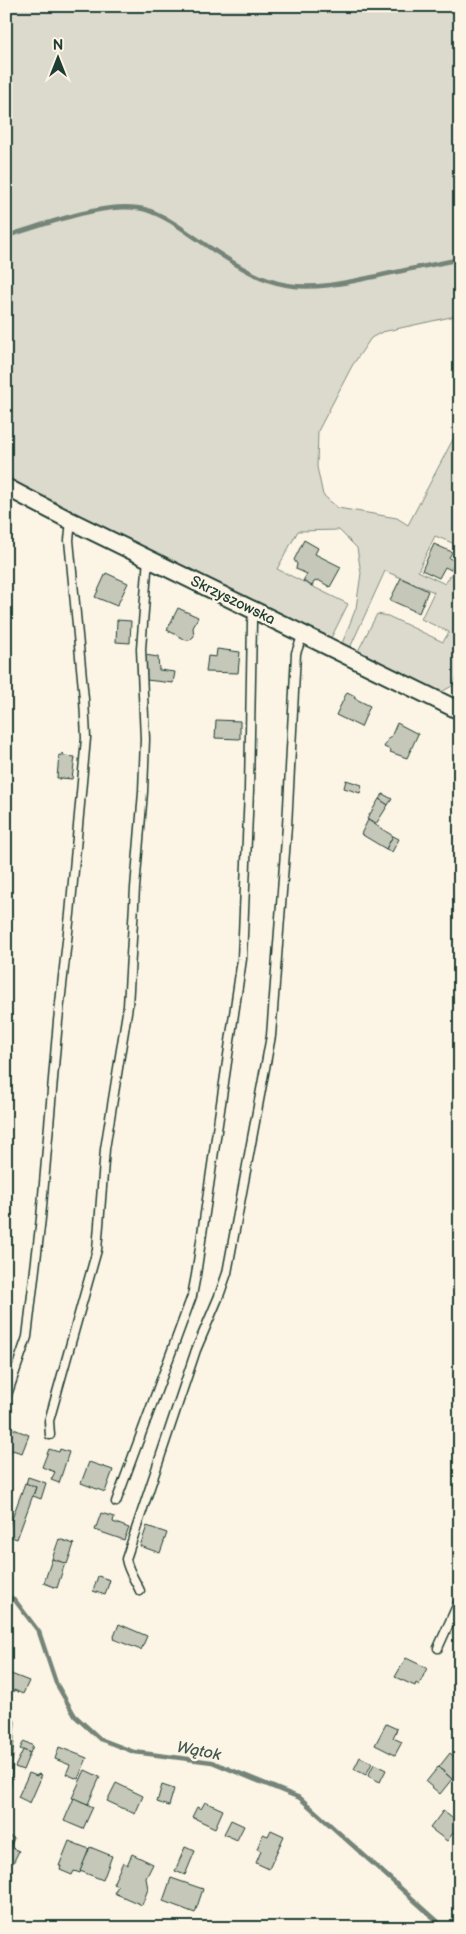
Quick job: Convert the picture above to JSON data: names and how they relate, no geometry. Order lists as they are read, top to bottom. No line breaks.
{"streets":{"street":["Skrzyszowska"]},"water":["Wątok"],"north":"top"}
